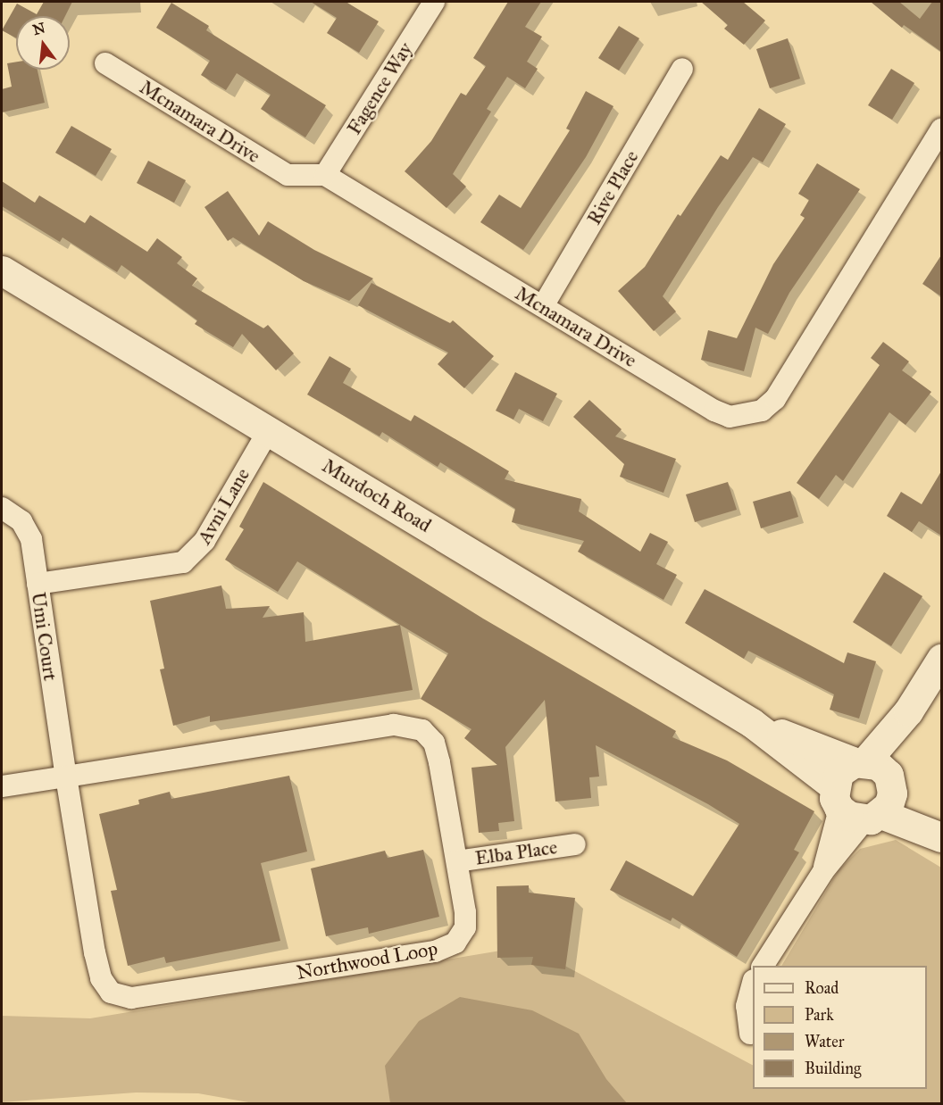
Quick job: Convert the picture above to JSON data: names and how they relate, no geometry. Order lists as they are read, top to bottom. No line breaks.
{"streets":{"main road":["Murdoch Road"],"street":["Fagence Way","Mcnamara Drive","Rive Place","Avni Lane","Umi Court","Elba Place","Northwood Loop"]},"crossings":[["Fagence Way","Mcnamara Drive"],["Mcnamara Drive","Rive Place"],["Murdoch Road","Avni Lane"],["Avni Lane","Umi Court"],["Umi Court","Northwood Loop"],["Elba Place","Northwood Loop"]],"legend":["Road","Park","Water","Building"],"north":"top"}
